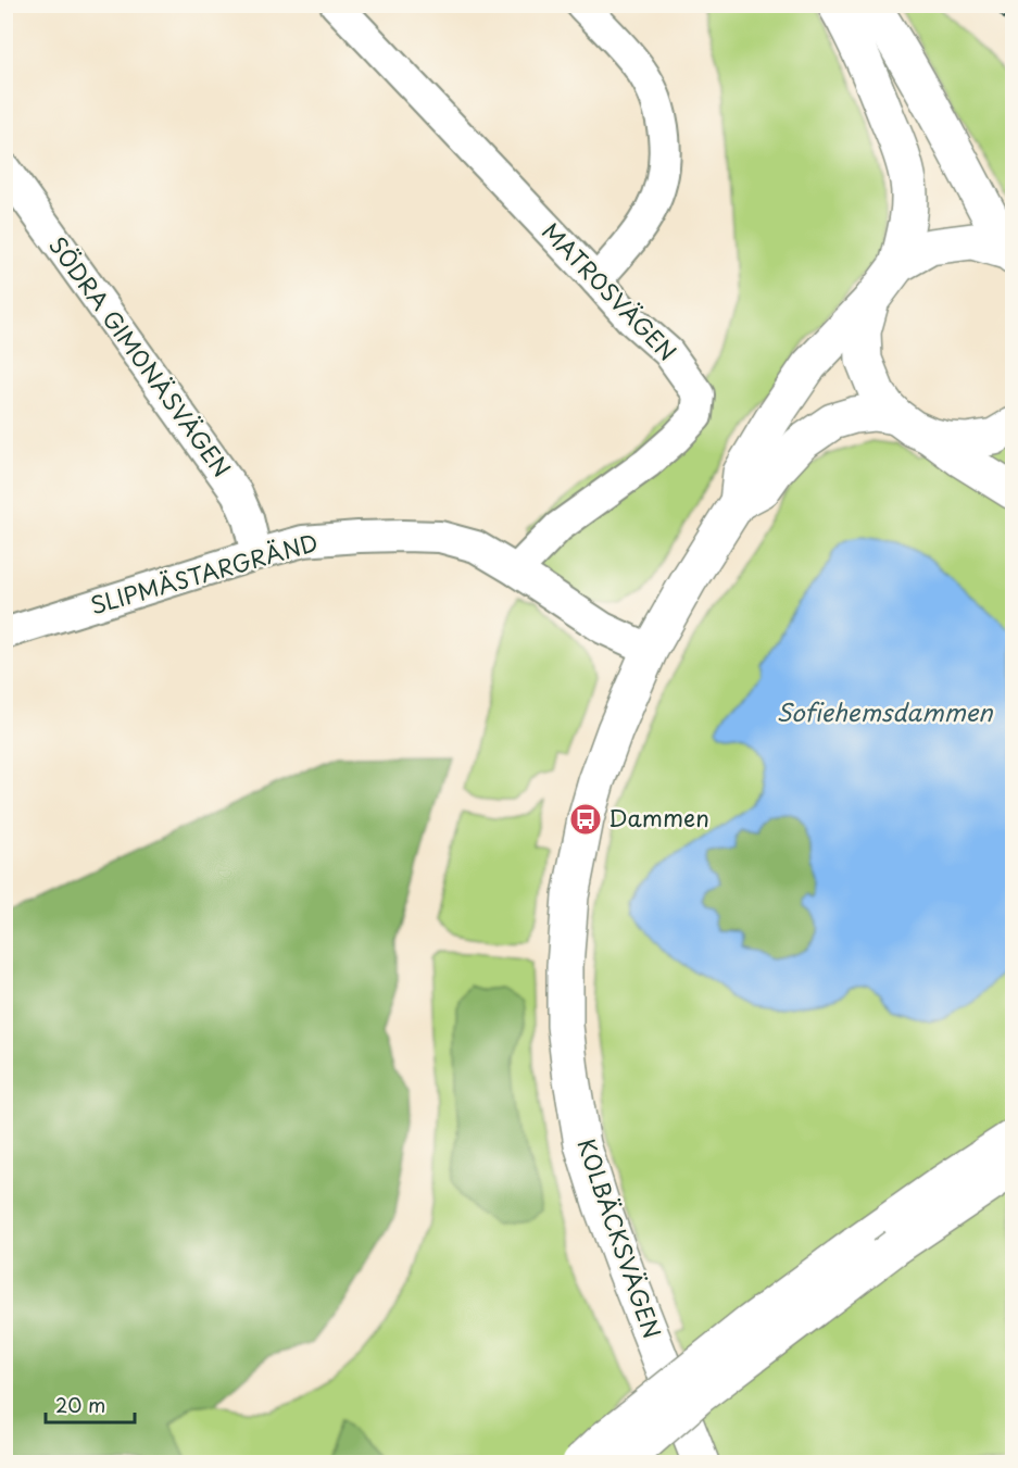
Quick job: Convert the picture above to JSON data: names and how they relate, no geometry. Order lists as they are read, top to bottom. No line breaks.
{"streets":{"main road":["KOLBÄCKSVÄGEN"],"street":["MATROSVÄGEN","SÖDRA GIMONÄSVÄGEN","SLIPMÄSTARGRÄND"]},"crossings":[["MATROSVÄGEN","SLIPMÄSTARGRÄND"],["SÖDRA GIMONÄSVÄGEN","SLIPMÄSTARGRÄND"],["SLIPMÄSTARGRÄND","KOLBÄCKSVÄGEN"]],"water":["Sofiehemsdammen"],"places":{"bus stop":["Dammen"]},"scale_bar":"20 m"}
